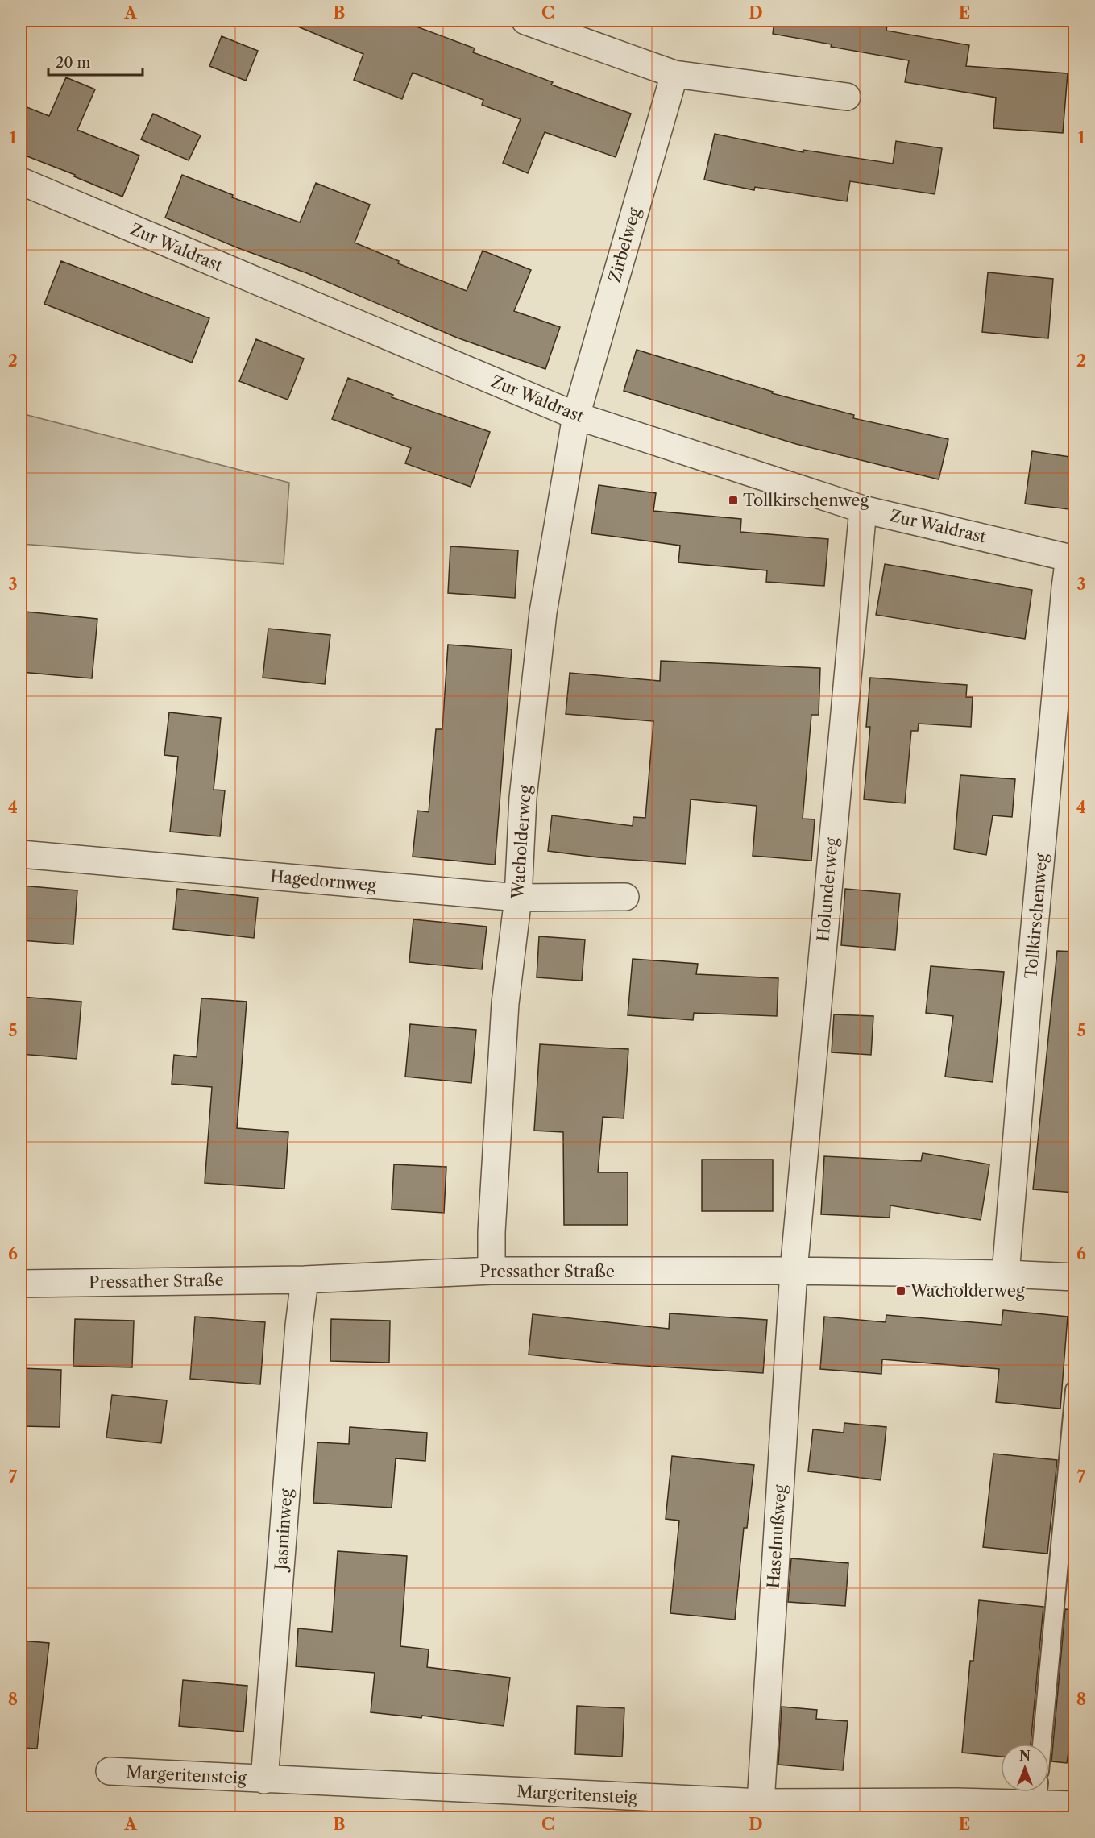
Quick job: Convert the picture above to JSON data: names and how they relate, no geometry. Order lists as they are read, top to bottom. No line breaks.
{"streets":{"street":["Zirbelweg","Zur Waldrast","Wacholderweg","Hagedornweg","Holunderweg","Tollkirschenweg","Pressather Straße","Jasminweg","Haselnußweg","Margeritensteig"]},"crossings":[["Zirbelweg","Zur Waldrast"],["Zirbelweg","Wacholderweg"],["Zur Waldrast","Wacholderweg"],["Zur Waldrast","Holunderweg"],["Zur Waldrast","Tollkirschenweg"],["Wacholderweg","Hagedornweg"],["Wacholderweg","Pressather Straße"],["Holunderweg","Pressather Straße"],["Holunderweg","Haselnußweg"],["Tollkirschenweg","Pressather Straße"],["Pressather Straße","Jasminweg"],["Pressather Straße","Haselnußweg"],["Jasminweg","Margeritensteig"],["Haselnußweg","Margeritensteig"]],"places":{"transit":["Tollkirschenweg","Wacholderweg"]},"scale_bar":"20 m","north":"top","grid":{"columns":["A","B","C","D","E"],"rows":["1","2","3","4","5","6","7","8"]}}
